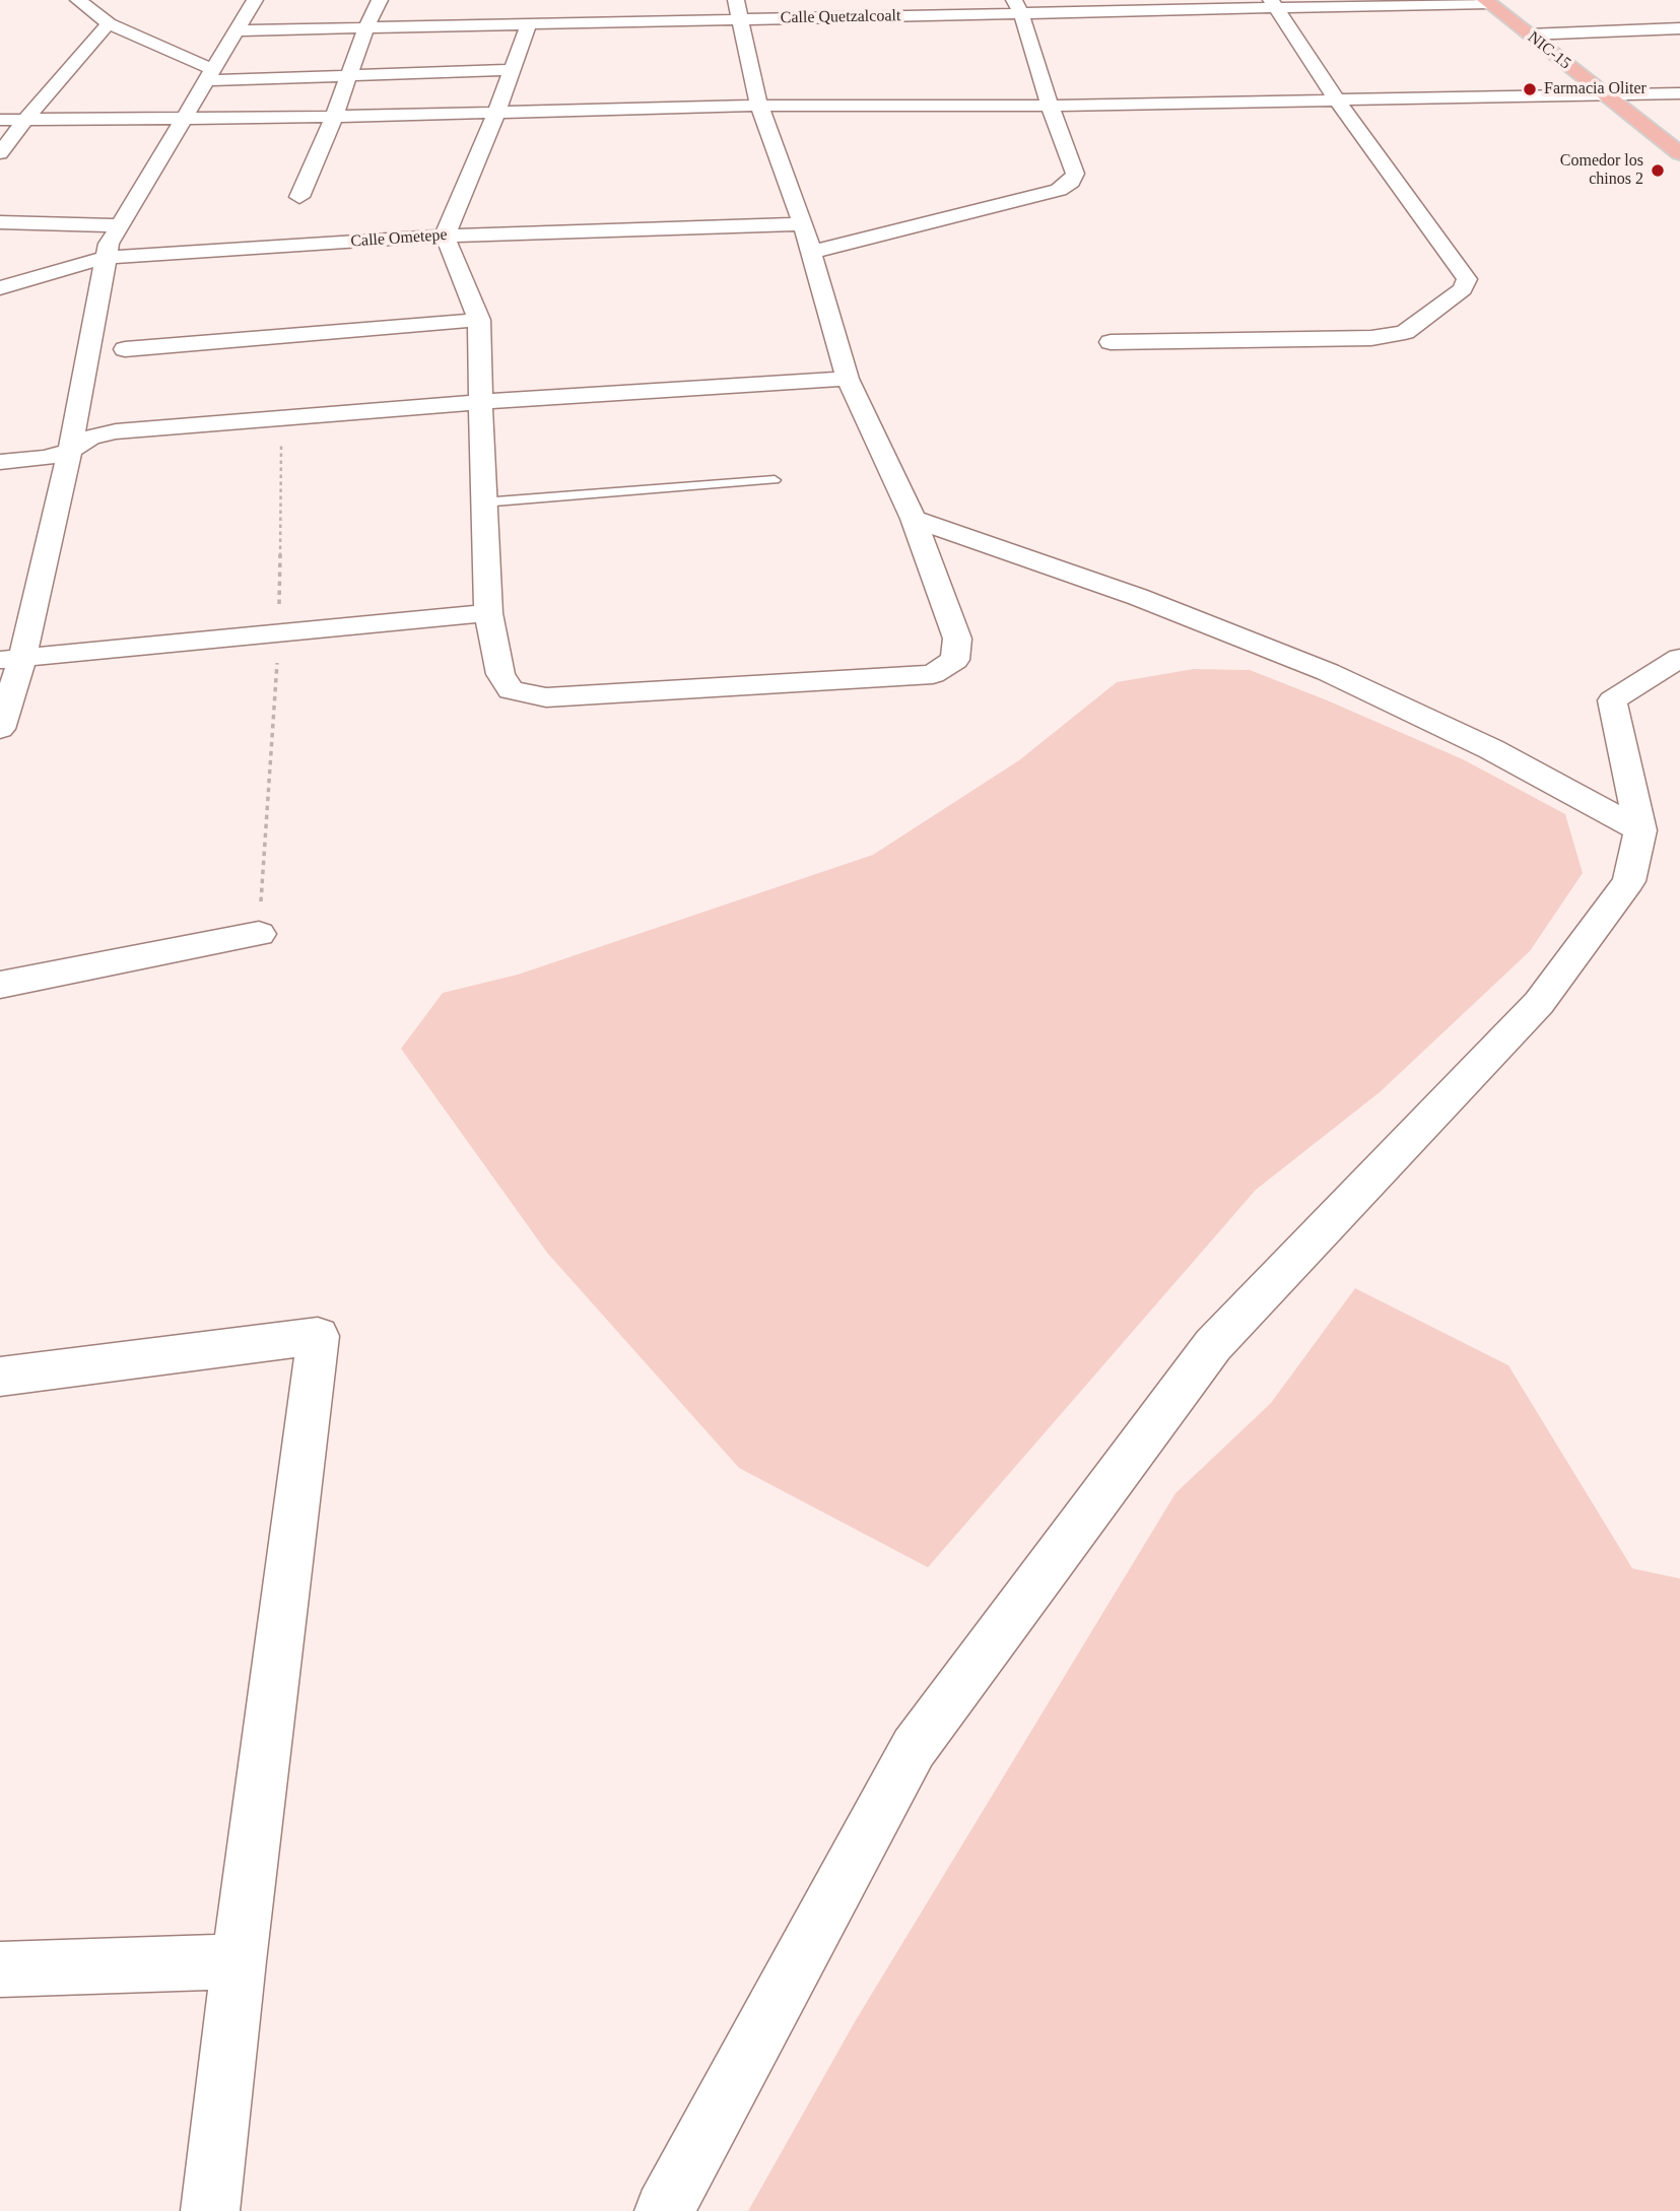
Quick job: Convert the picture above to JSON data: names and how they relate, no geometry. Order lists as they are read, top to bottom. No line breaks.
{"streets":{"highway":["NIC-15"],"street":["Calle Quetzalcoalt","Calle Ometepe"]},"crossings":[["Calle Quetzalcoalt","NIC-15"]],"places":["Farmacia Oliter","Comedor los chinos 2"]}
